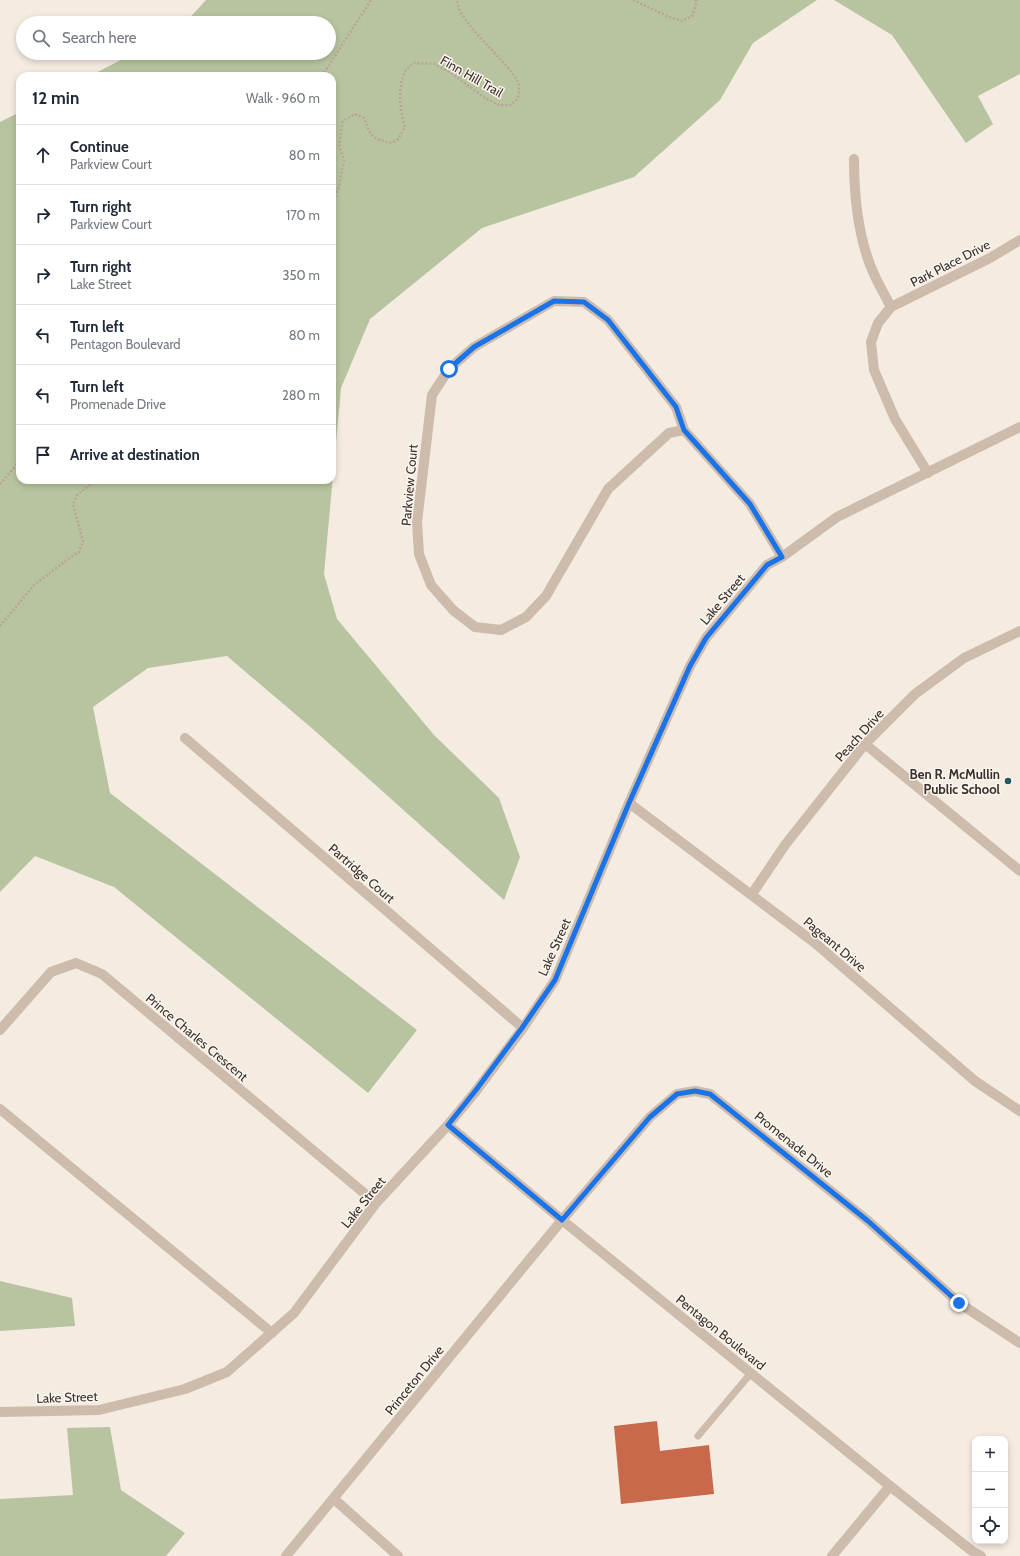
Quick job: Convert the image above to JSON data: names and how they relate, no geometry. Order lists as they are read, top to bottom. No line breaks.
{"streets":{"street":["Park Place Drive","Parkview Court","Lake Street","Peach Drive","Partridge Court","Pageant Drive","Prince Charles Crescent","Promenade Drive","Pentagon Boulevard","Princeton Drive"],"path":["Finn Hill Trail"]},"crossings":[["Parkview Court","Lake Street"],["Lake Street","Partridge Court"],["Lake Street","Pageant Drive"],["Lake Street","Prince Charles Crescent"],["Lake Street","Pentagon Boulevard"],["Peach Drive","Pageant Drive"],["Promenade Drive","Pentagon Boulevard"],["Promenade Drive","Princeton Drive"],["Pentagon Boulevard","Princeton Drive"]],"places":["Ben R. McMullin Public School"],"page":{"search":"Search here","heading":["12 min","Walk · 960 m"],"list":[["Continue","Parkview Court","80 m"],["Turn right","Parkview Court","170 m"],["Turn right","Lake Street","350 m"],["Turn left","Pentagon Boulevard","80 m"],["Turn left","Promenade Drive","280 m"],"Arrive at destination"],"map_buttons":["+","−"]}}
